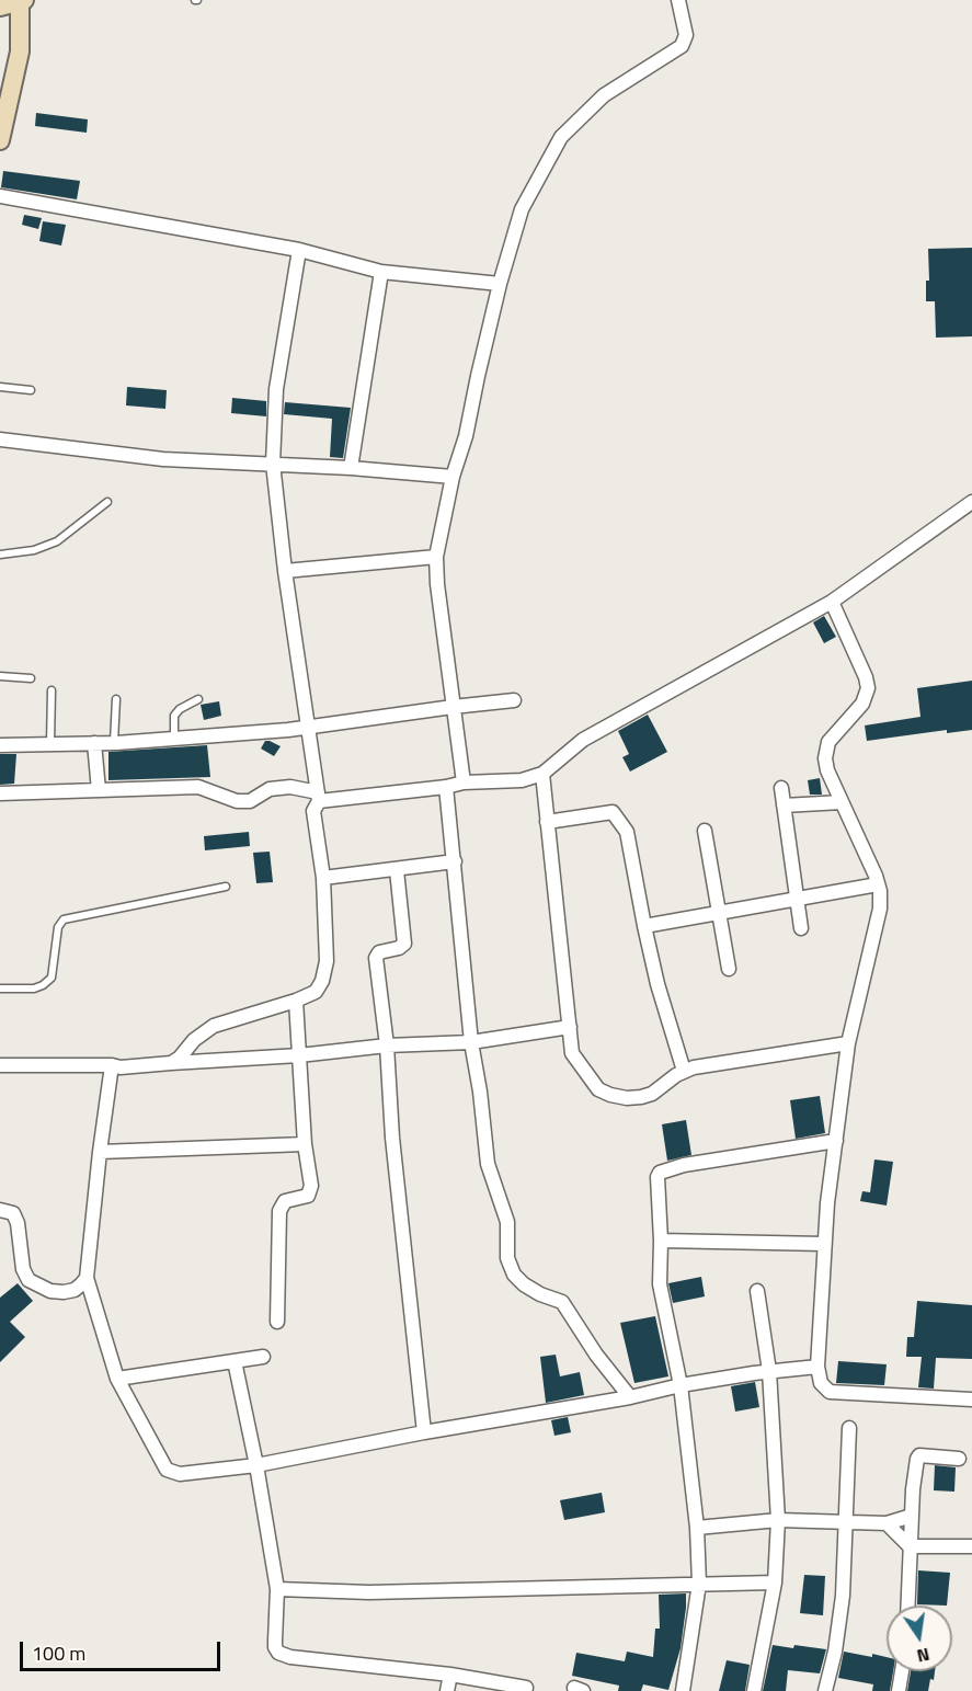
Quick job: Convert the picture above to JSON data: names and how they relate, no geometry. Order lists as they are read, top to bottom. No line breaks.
{"scale_bar":"100 m","north":"bottom"}
